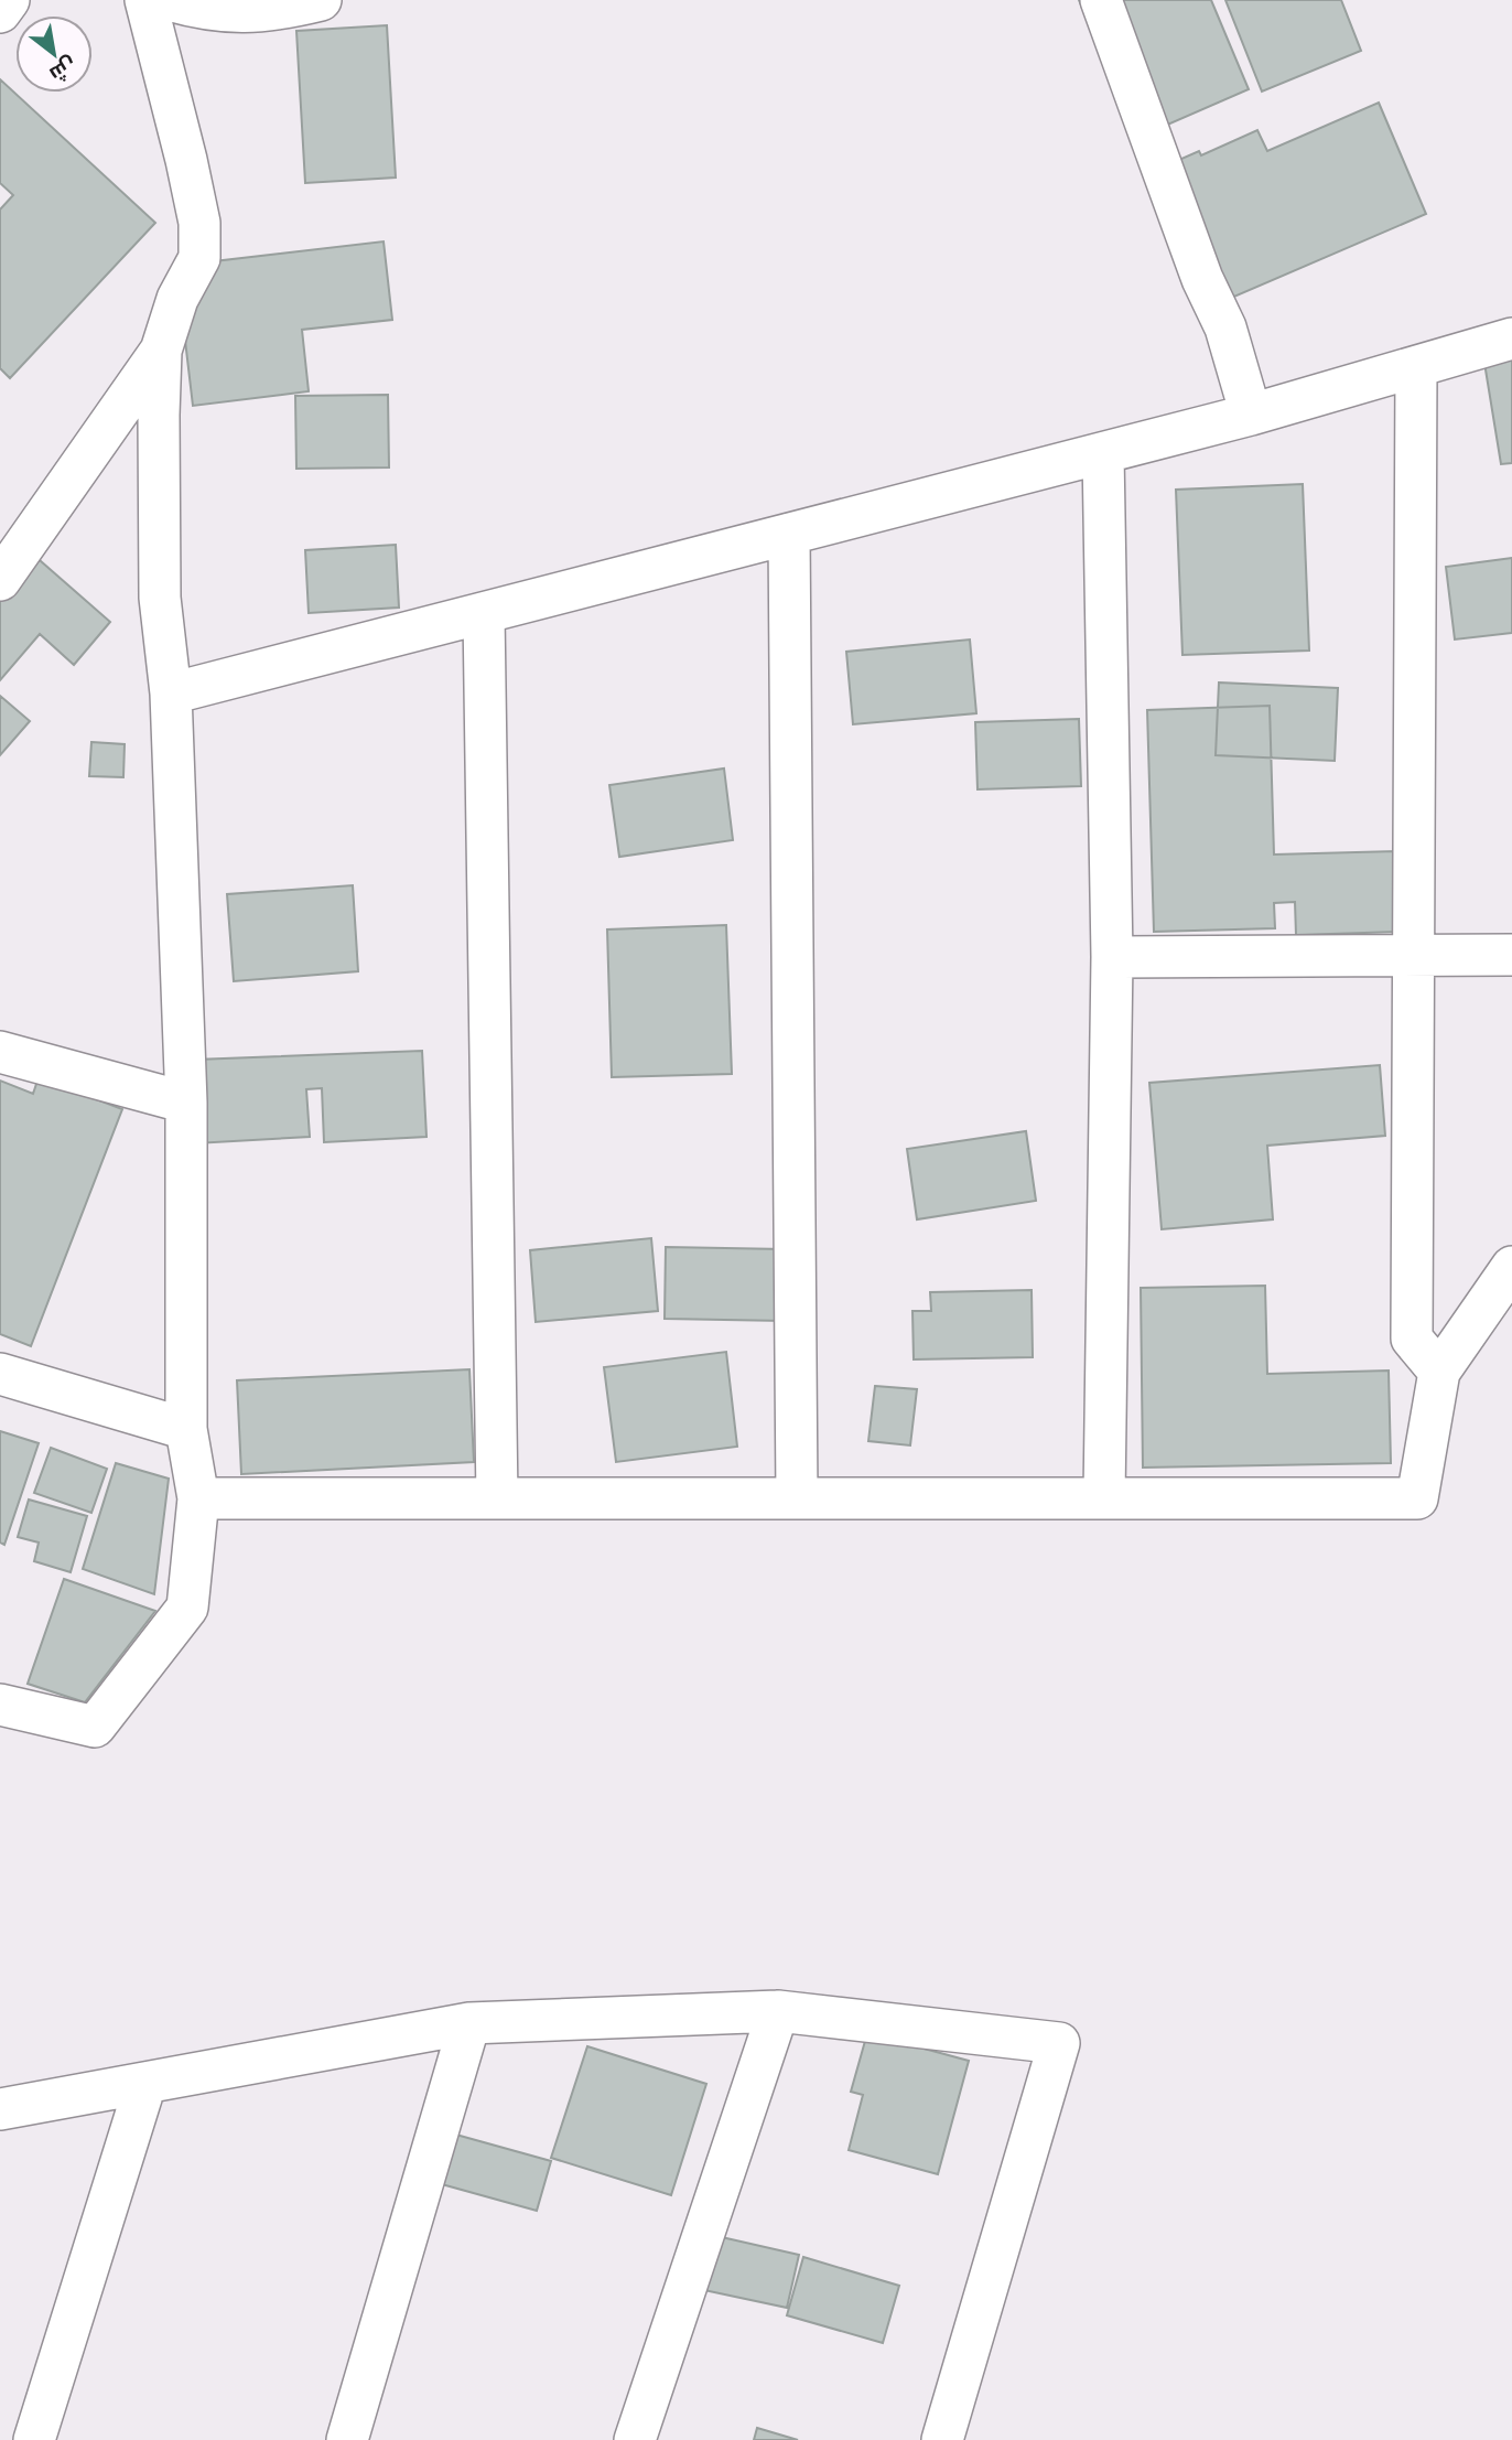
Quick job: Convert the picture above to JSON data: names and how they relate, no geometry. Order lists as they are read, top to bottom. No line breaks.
{"north":"bottom right"}
